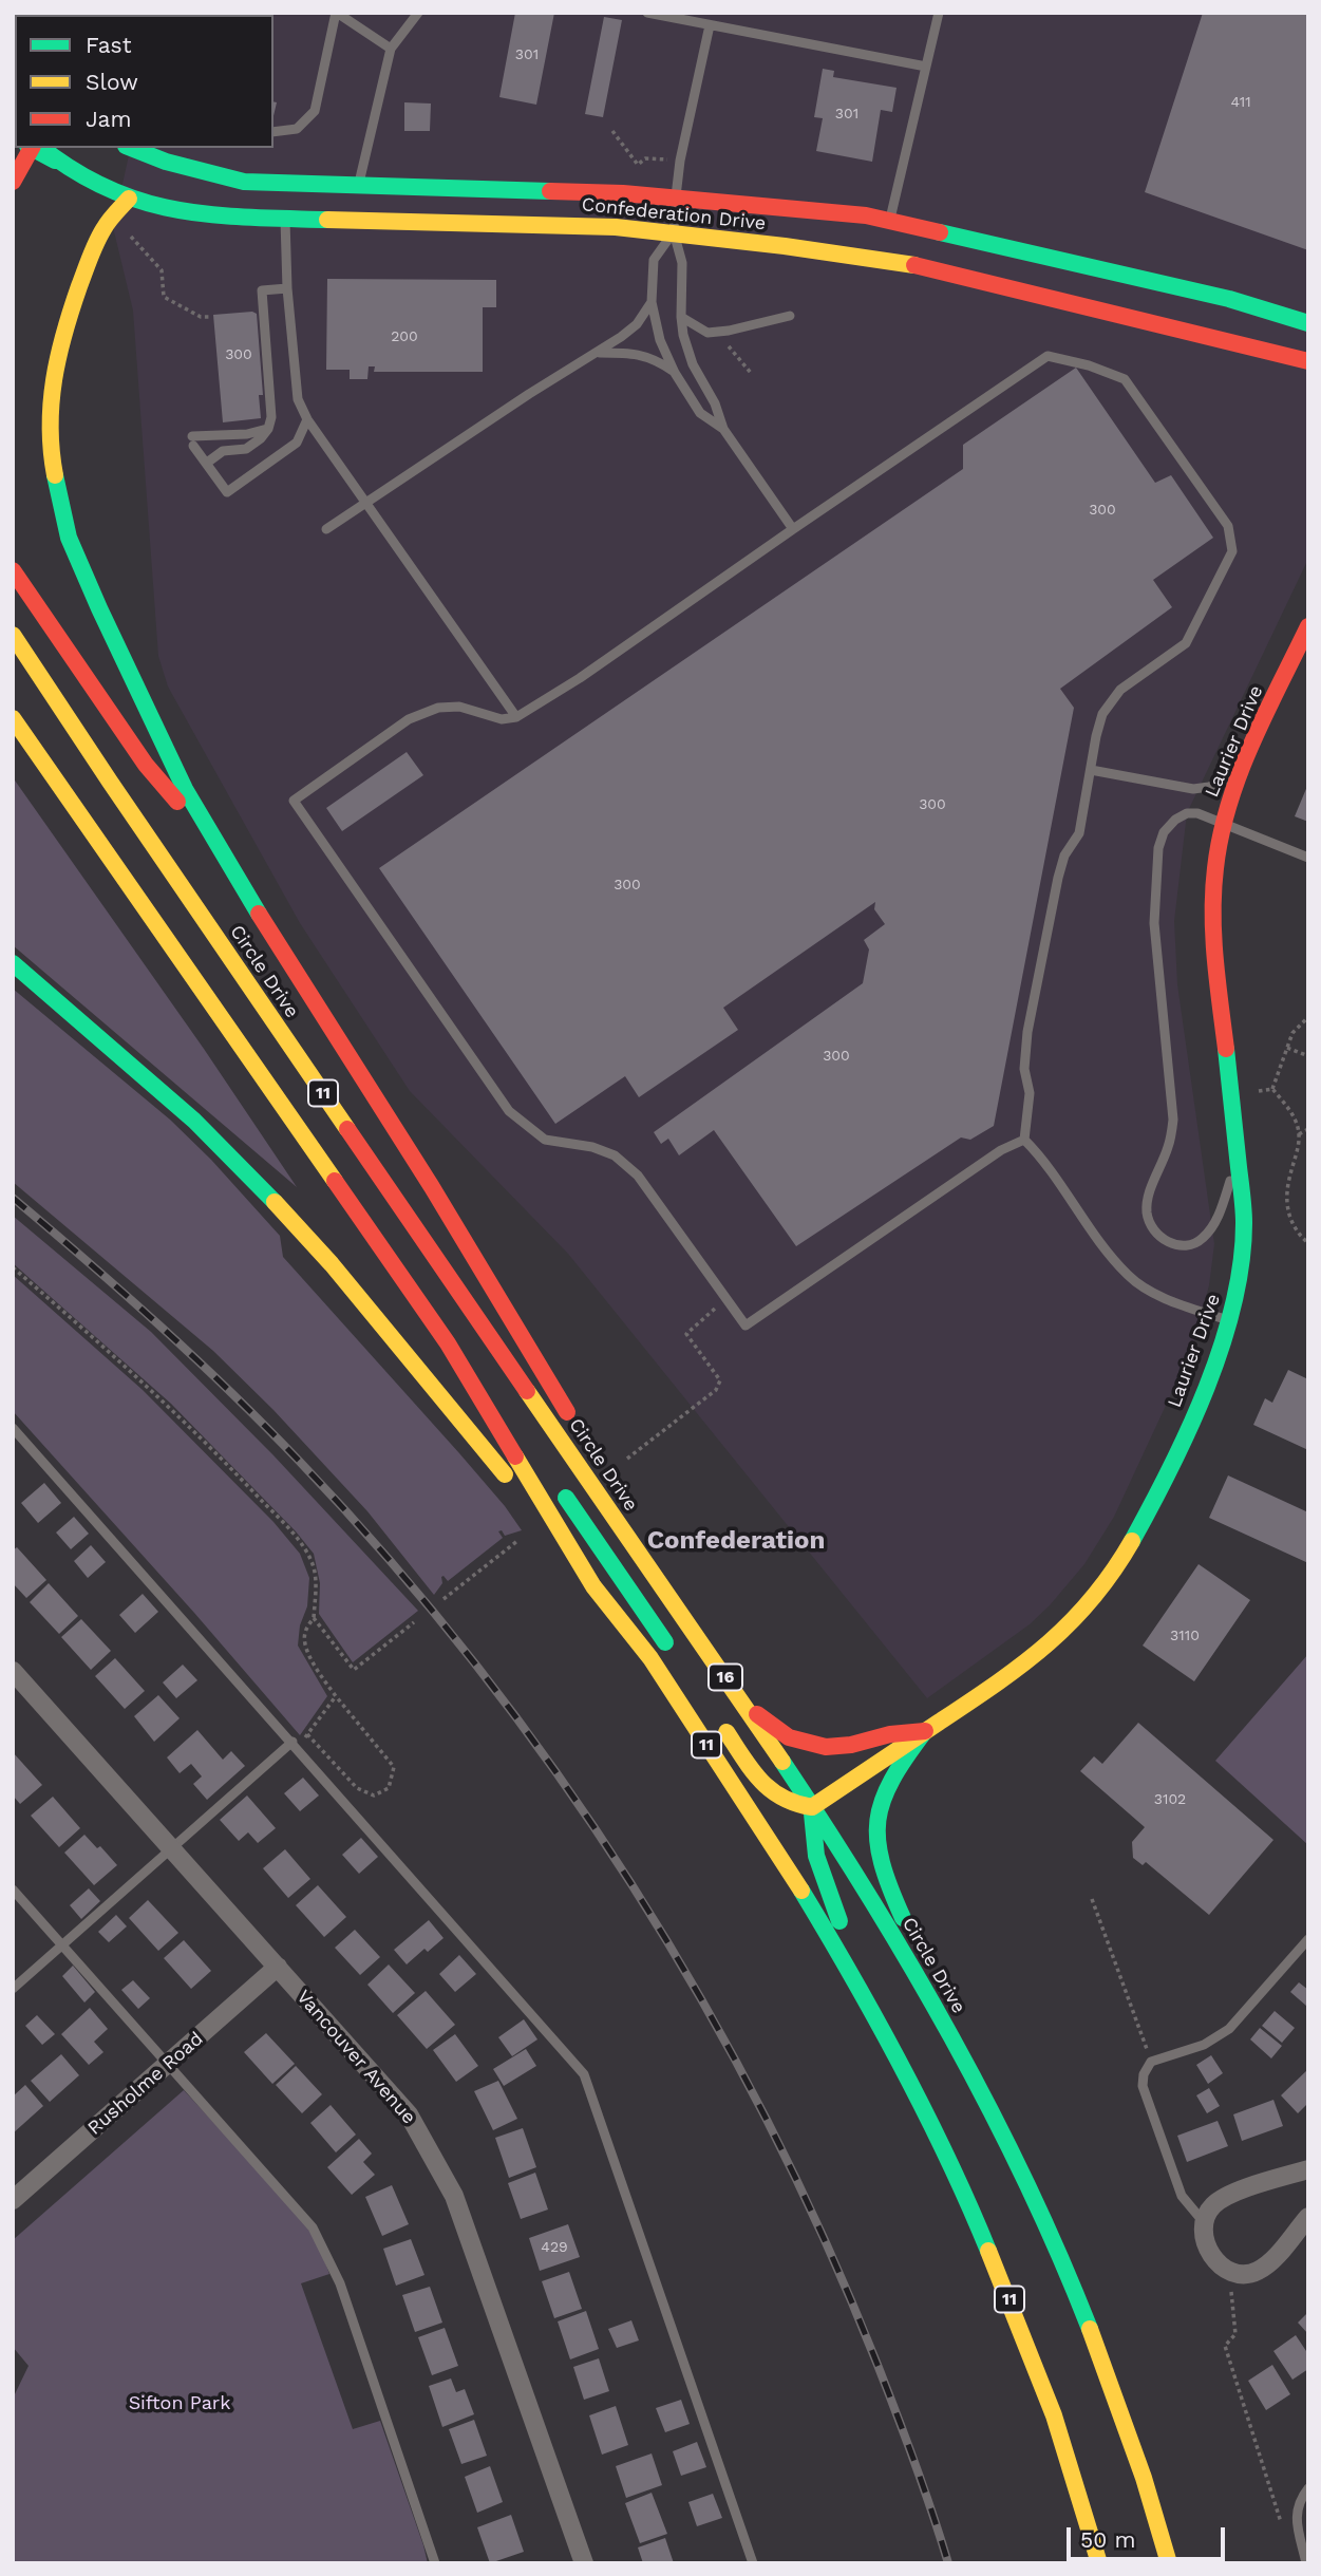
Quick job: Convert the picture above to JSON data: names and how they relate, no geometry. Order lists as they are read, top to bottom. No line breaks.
{"streets":{"main road":["Confederation Drive","Laurier Drive","Circle Drive","11","16"],"street":["Vancouver Avenue","Rusholme Road"]},"crossings":[["Laurier Drive","Circle Drive"],["Laurier Drive","16"],["Circle Drive","16"],["Vancouver Avenue","Rusholme Road"]],"districts":["Confederation"],"parks":["Sifton Park"],"house_numbers":["301","411","301","200","300","300","300","300","300","3110","3102","429"],"legend":["Fast","Slow","Jam"],"scale_bar":"50 m"}
